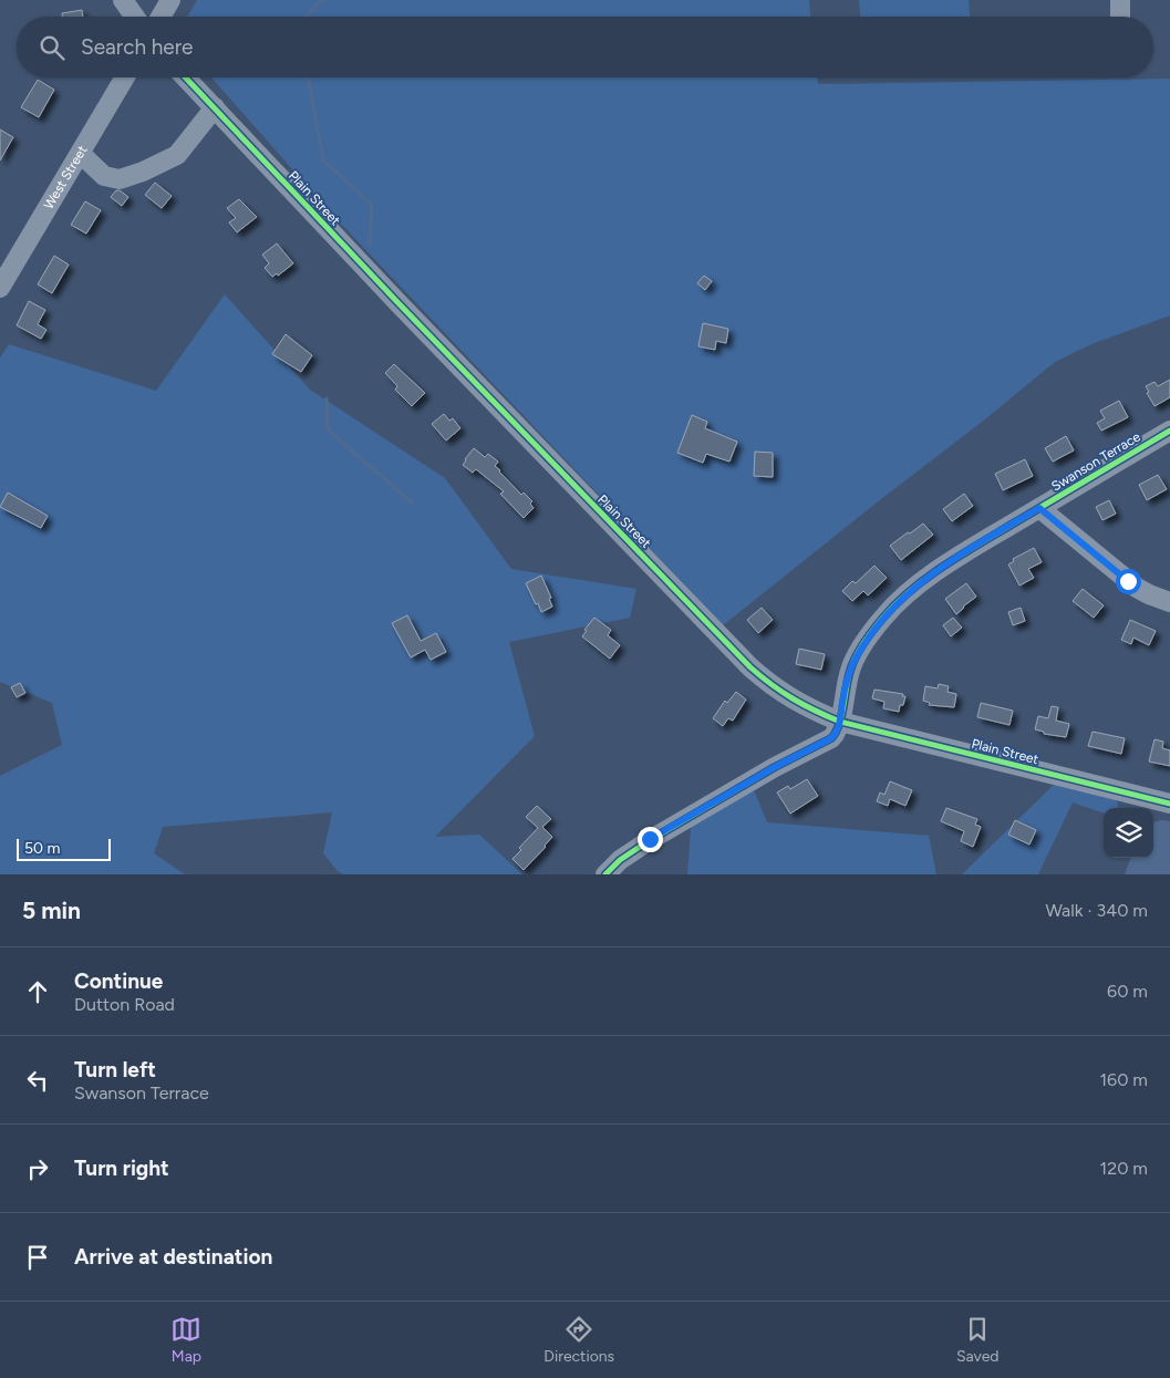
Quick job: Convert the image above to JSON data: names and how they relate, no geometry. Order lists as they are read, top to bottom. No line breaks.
{"streets":{"street":["West Street","Plain Street","Swanson Terrace"]},"crossings":[["Plain Street","Swanson Terrace"]],"scale_bar":"50 m","page":{"search":"Search here","scale":"50 m","heading":["5 min","Walk · 340 m"],"list":[["Continue","Dutton Road","60 m"],["Turn left","Swanson Terrace","160 m"],["Turn right","120 m"],"Arrive at destination"],"nav":["Map","Directions","Saved"]}}
